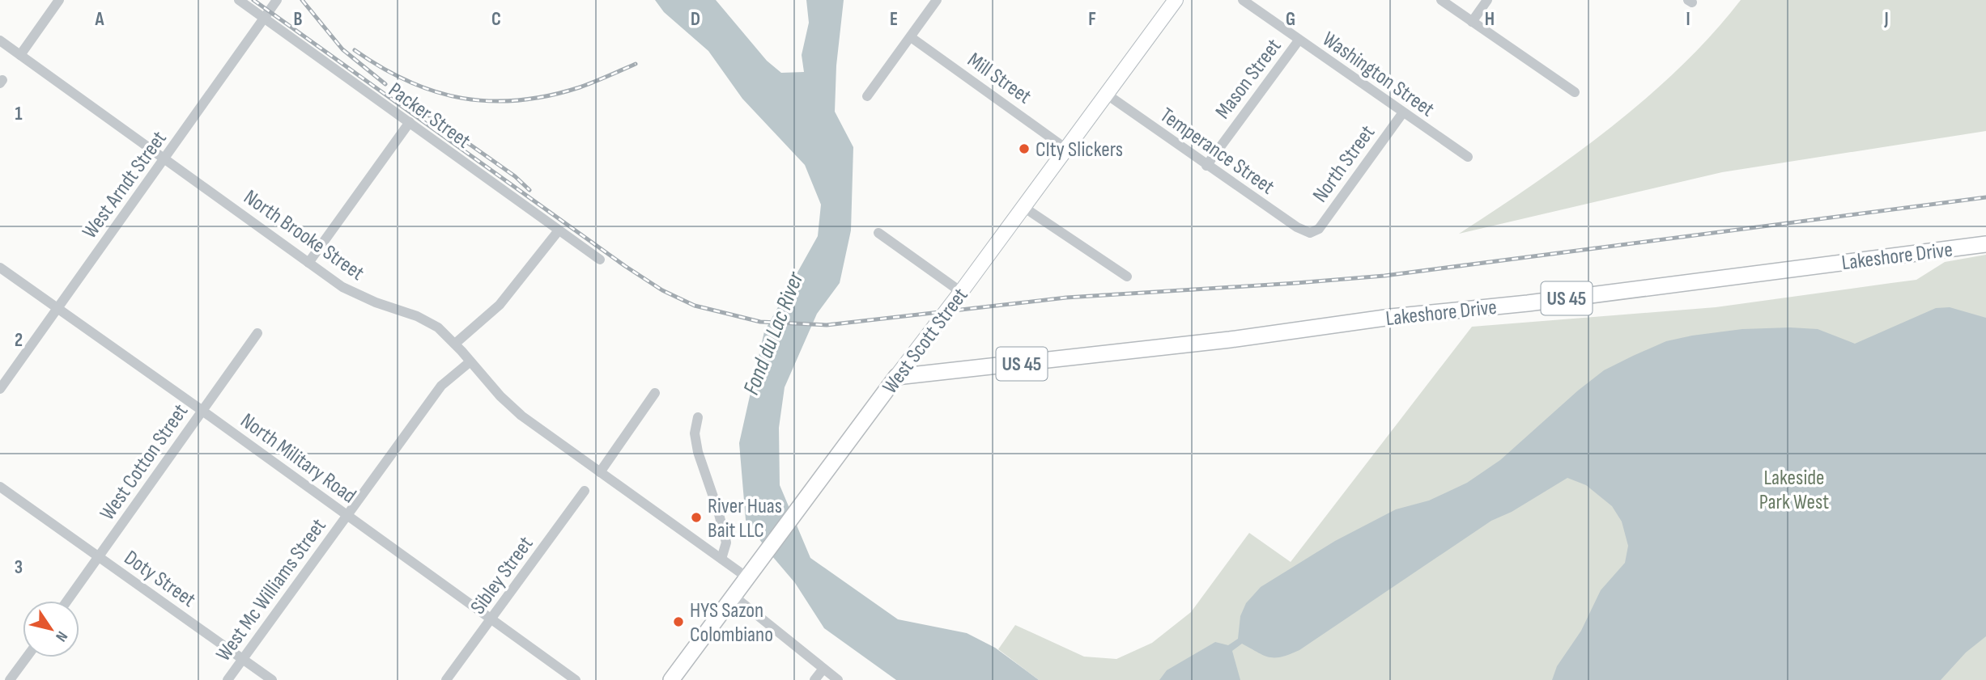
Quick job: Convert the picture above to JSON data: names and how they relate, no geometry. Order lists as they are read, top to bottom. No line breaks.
{"streets":{"main road":["Lakeshore Drive","US 45","West Scott Street"],"street":["Washington Street","Mill Street","Mason Street","Packer Street","Temperance Street","North Street","West Arndt Street","North Brooke Street","North Military Road","West Cotton Street","Sibley Street","Doty Street","West Mc Williams Street"]},"crossings":[["Washington Street","Mason Street"],["Washington Street","North Street"],["Mill Street","West Scott Street"],["Mason Street","Temperance Street"],["Packer Street","West Arndt Street"],["Temperance Street","North Street"],["Temperance Street","West Scott Street"],["West Arndt Street","North Brooke Street"],["West Arndt Street","North Military Road"],["North Brooke Street","West Scott Street"],["North Brooke Street","West Mc Williams Street"],["Lakeshore Drive","West Scott Street"],["North Military Road","West Cotton Street"],["North Military Road","Sibley Street"],["North Military Road","West Mc Williams Street"],["West Cotton Street","Doty Street"],["Doty Street","West Mc Williams Street"]],"water":["Fond du Lac River"],"parks":["Lakeside Park West"],"places":["CIty Slickers","River Huas Bait LLC","HYS Sazon Colombiano"],"north":"bottom right","grid":{"columns":["A","B","C","D","E","F","G","H","I","J"],"rows":["1","2","3"]}}
